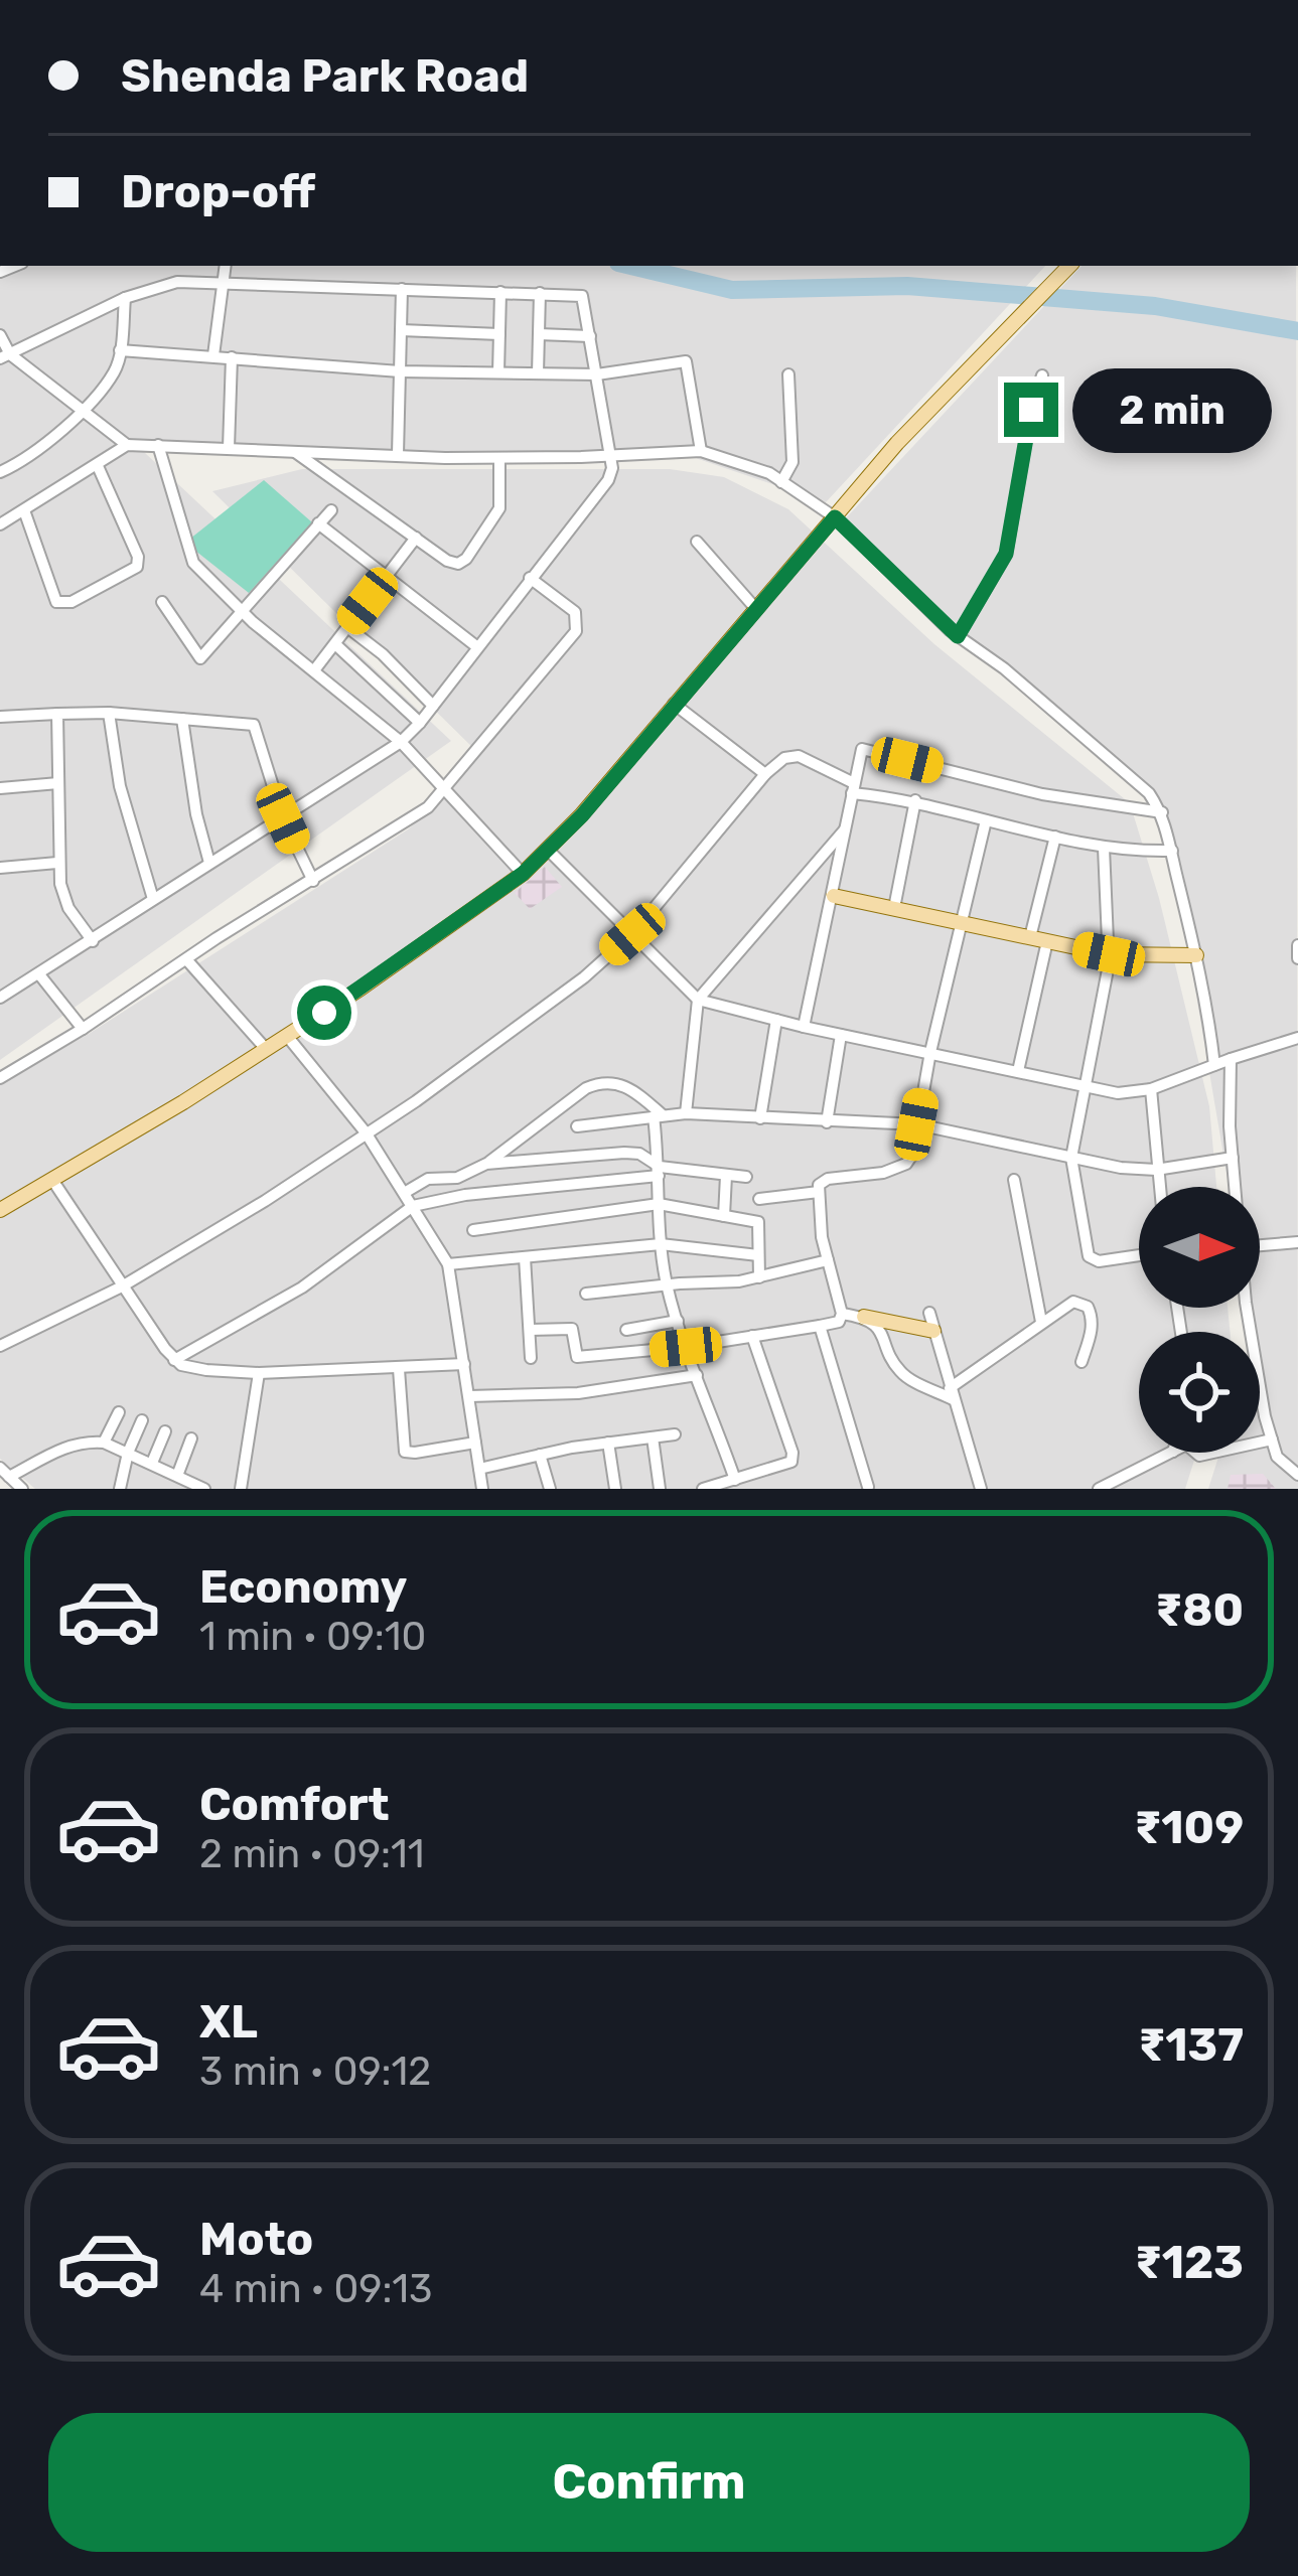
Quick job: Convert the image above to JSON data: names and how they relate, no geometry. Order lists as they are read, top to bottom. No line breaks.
{"north":"right","page":{"banner":["Shenda Park Road","Drop-off"],"bubble":"2 min","list":[{"name":"Economy","note":"1 min · 09:10","value":"₹80"},{"name":"Comfort","note":"2 min · 09:11","value":"₹109"},{"name":"XL","note":"3 min · 09:12","value":"₹137"},{"name":"Moto","note":"4 min · 09:13","value":"₹123"}],"buttons":"Confirm"}}
